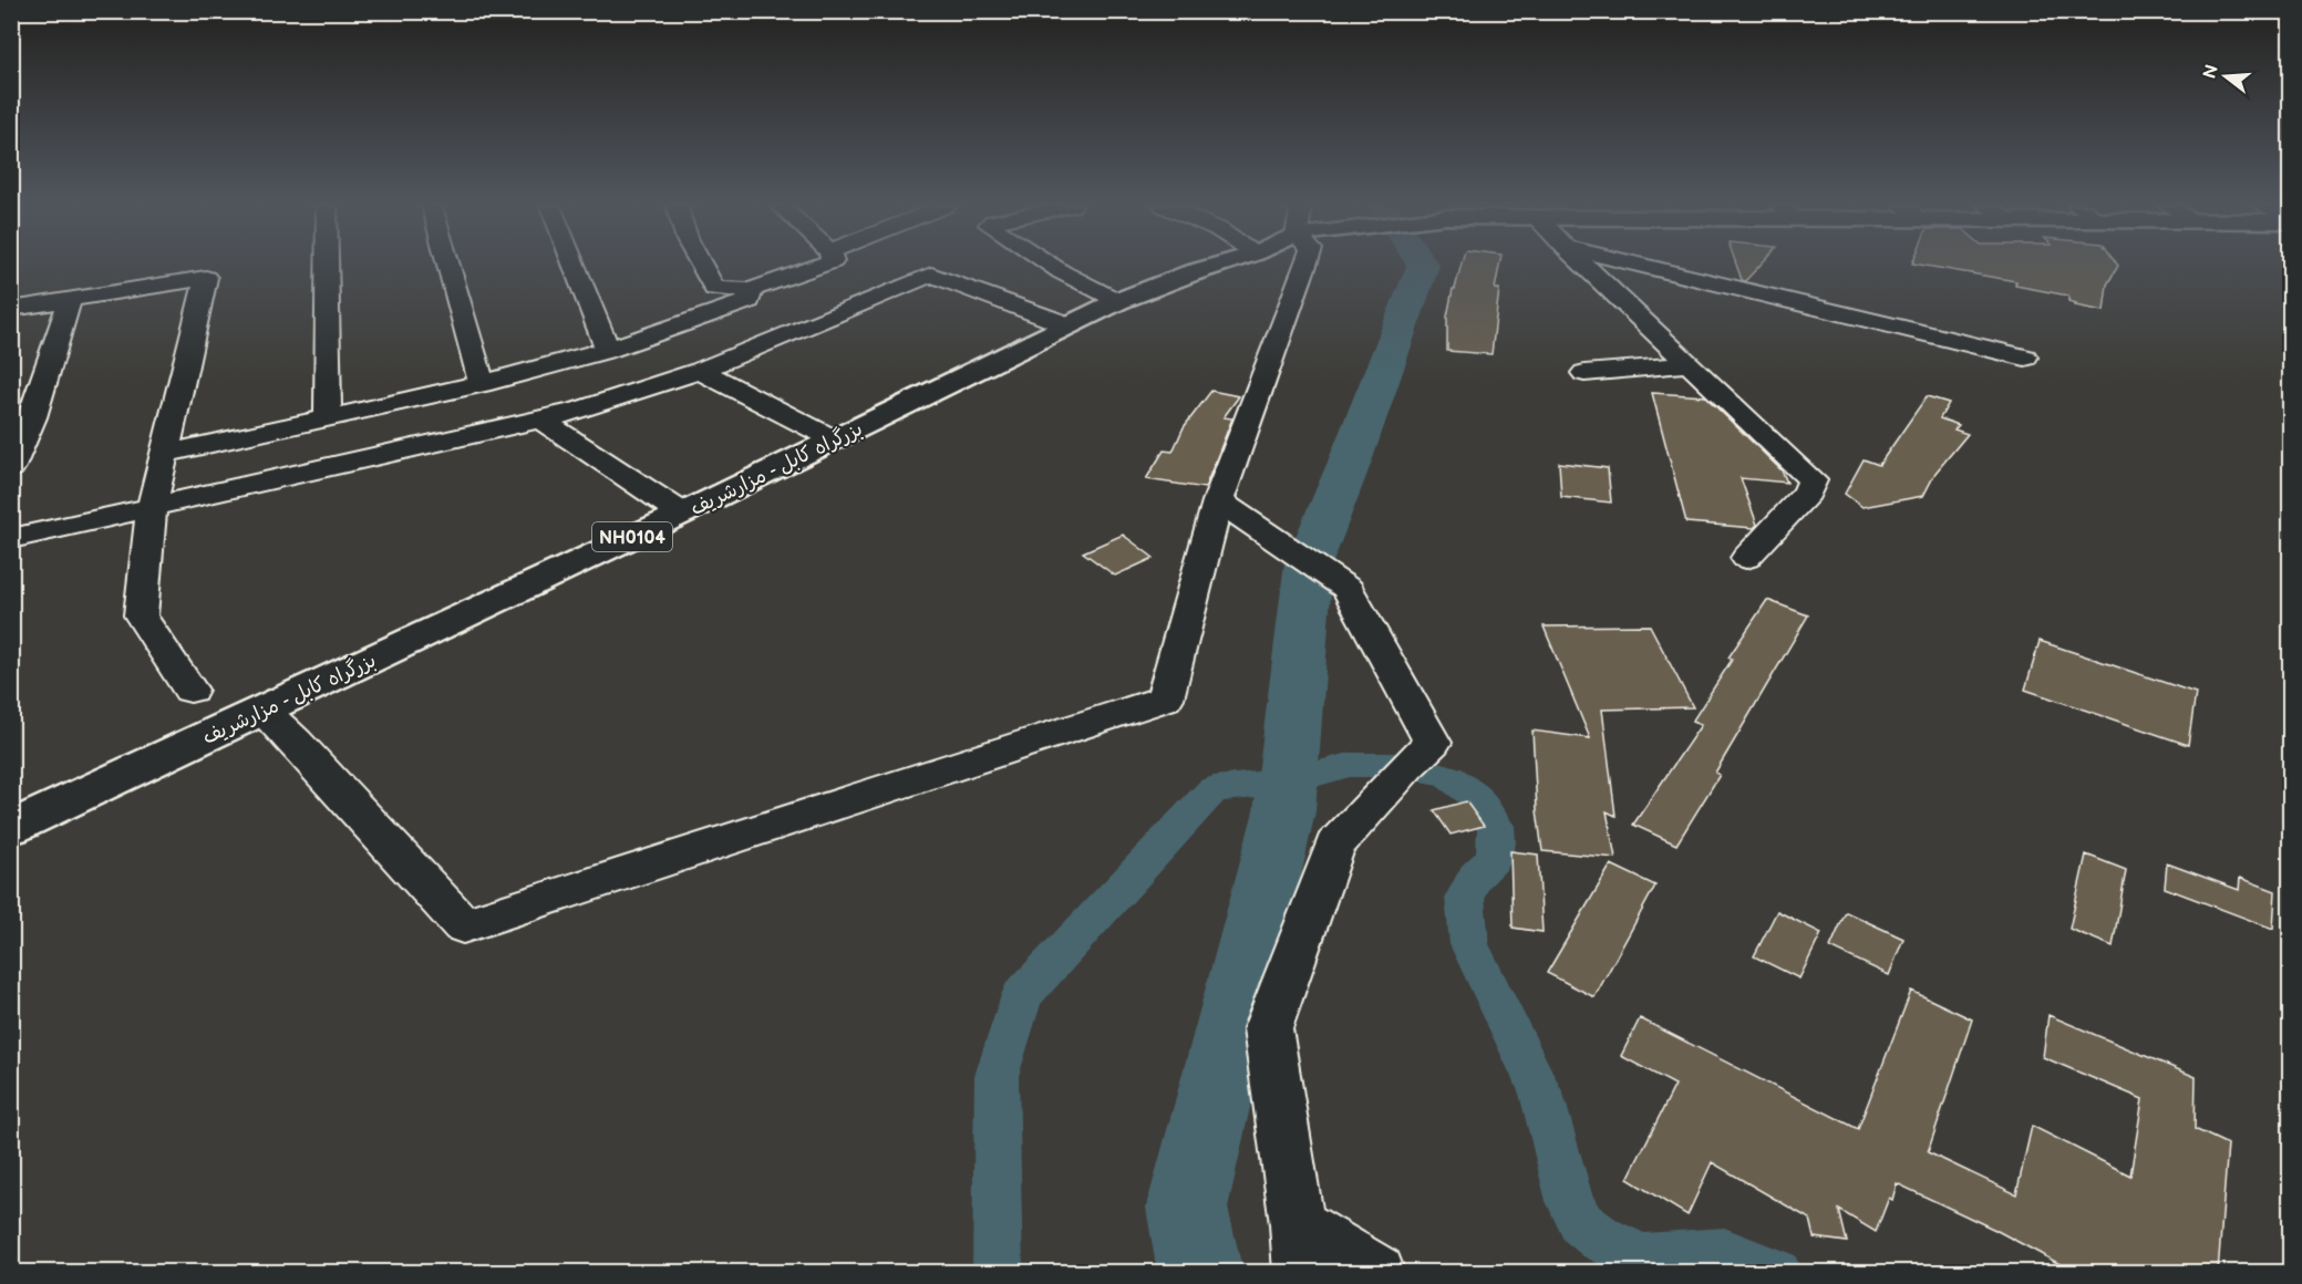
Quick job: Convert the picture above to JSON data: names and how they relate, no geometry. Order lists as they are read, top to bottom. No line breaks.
{"streets":{"highway":["بزرگراه کابل - مزارشریف","NH0104"]},"north":"left"}
